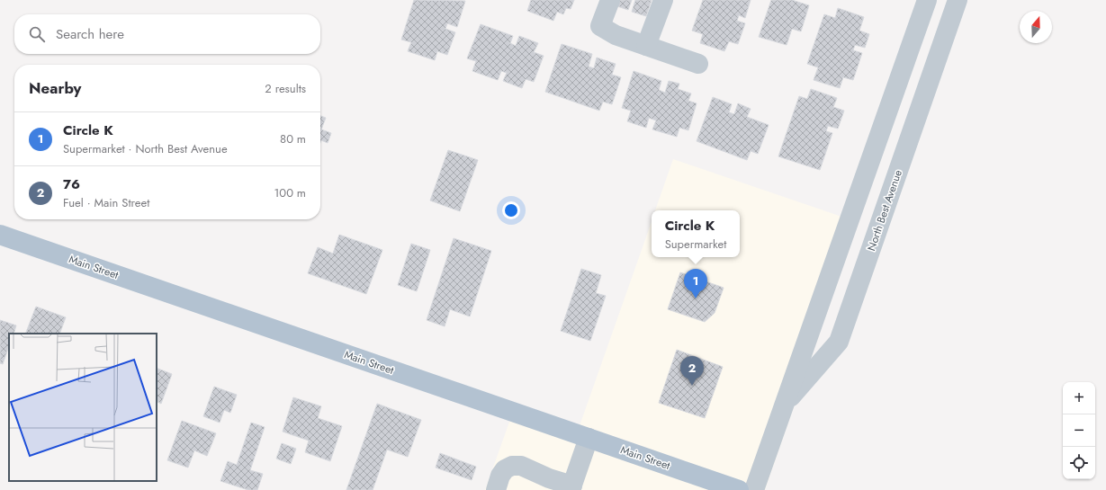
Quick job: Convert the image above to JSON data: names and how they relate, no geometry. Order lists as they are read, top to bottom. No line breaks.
{"streets":{"main road":["Main Street"],"street":["North Best Avenue"]},"north":"top","page":{"search":"Search here","heading":["Nearby","2 results"],"list":[{"mark":"1","name":"Circle K","note":"Supermarket · North Best Avenue","value":"80 m"},{"mark":"2","name":"76","note":"Fuel · Main Street","value":"100 m"}],"popup":["Circle K","Supermarket"],"pins":["1","2"],"map_buttons":["+","−"]}}
